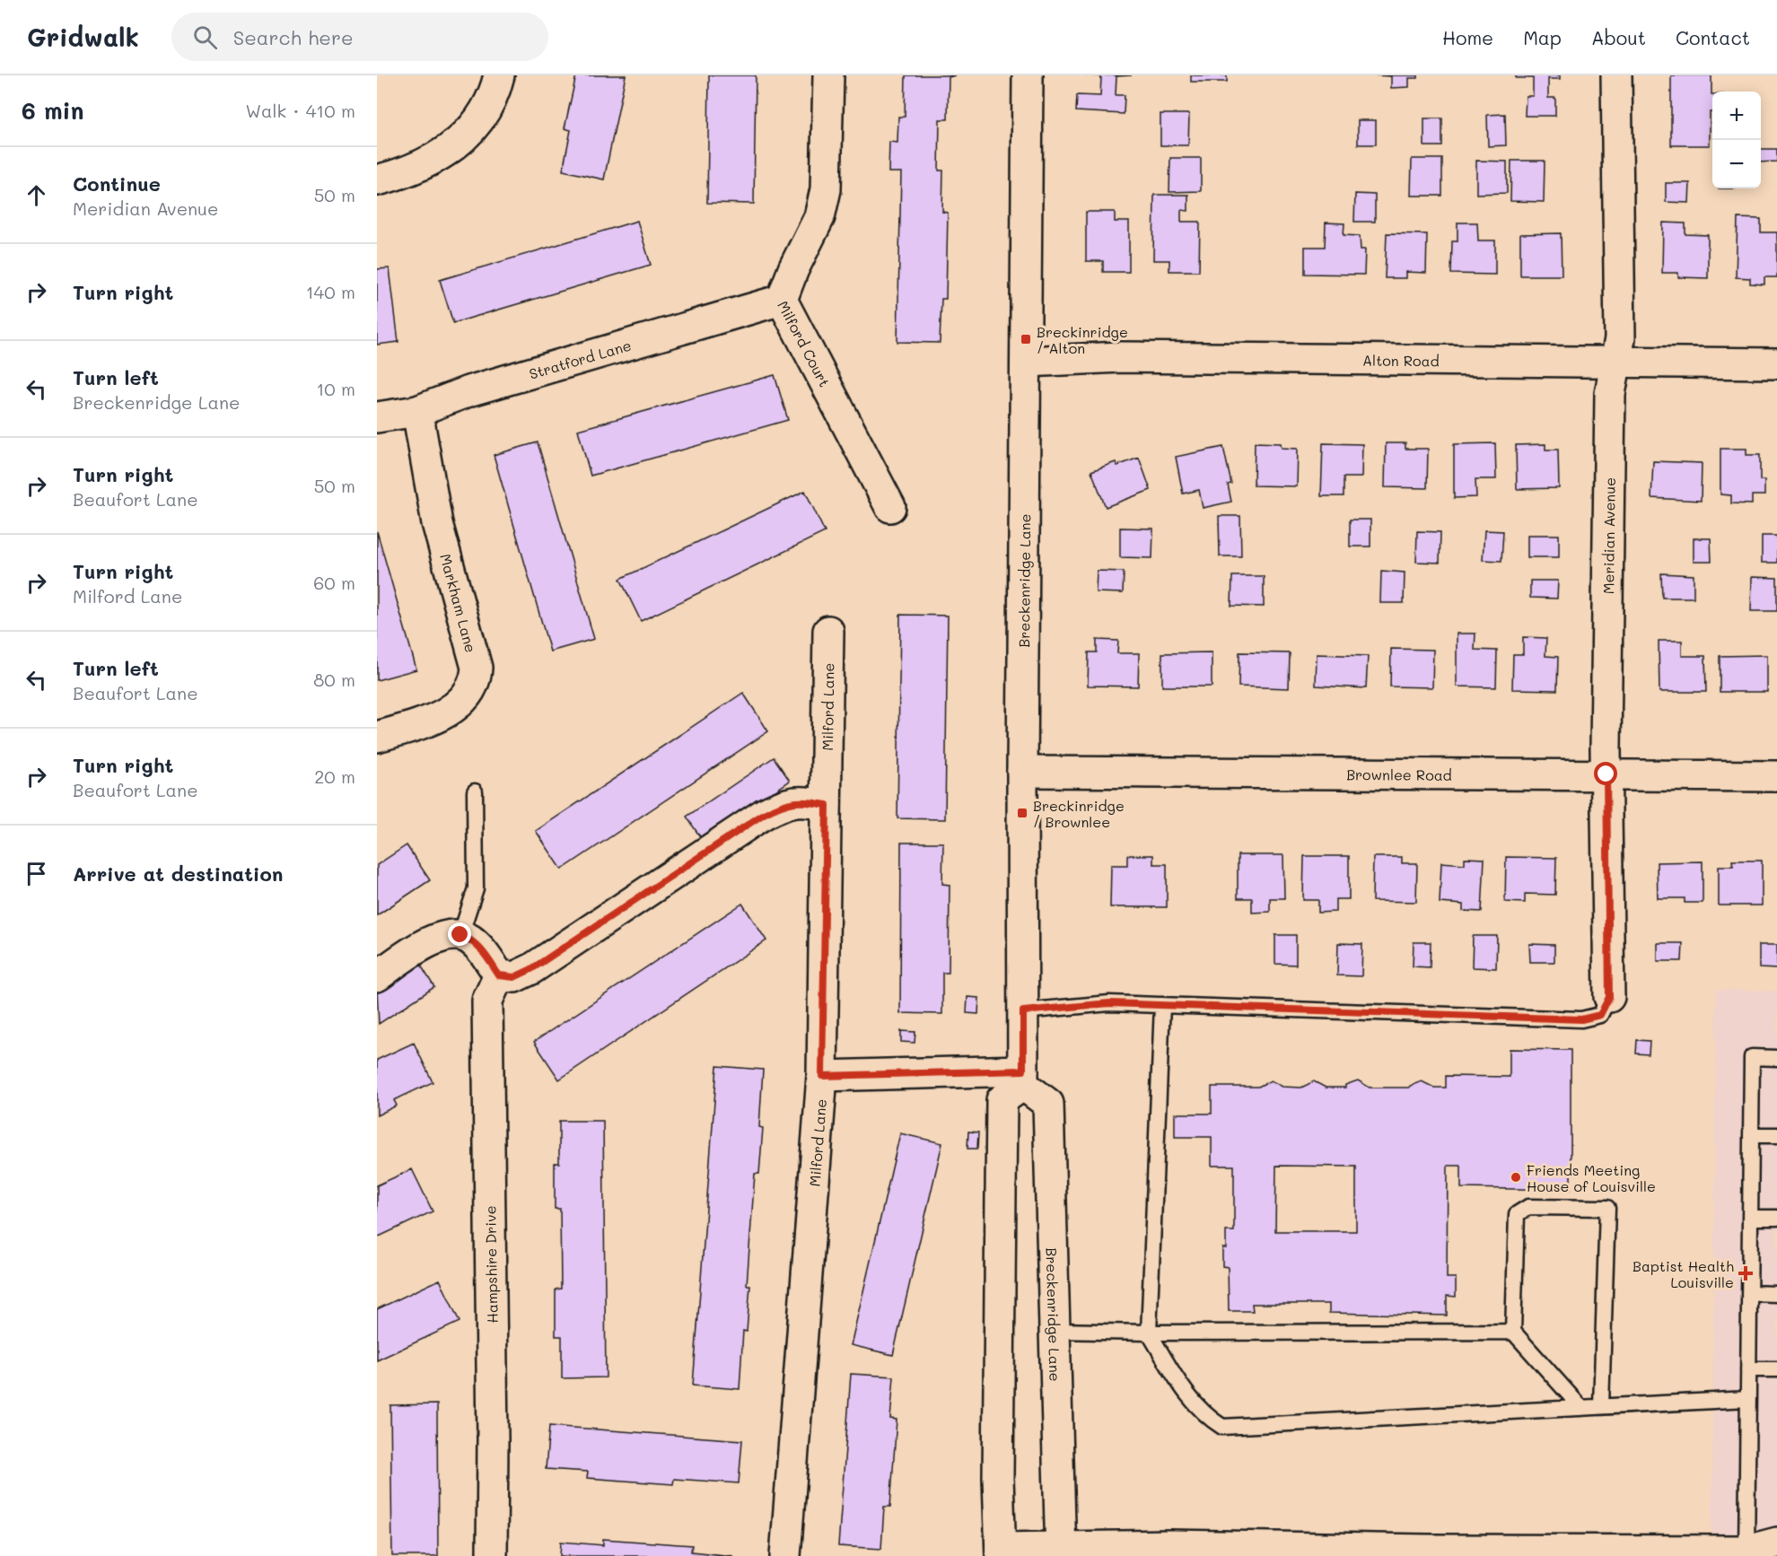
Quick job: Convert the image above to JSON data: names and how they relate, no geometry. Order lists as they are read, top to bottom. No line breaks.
{"streets":{"street":["Milford Court","Stratford Lane","Alton Road","Meridian Avenue","Breckenridge Lane","Markham Lane","Milford Lane","Brownlee Road","Hampshire Drive"]},"crossings":[["Milford Court","Stratford Lane"],["Stratford Lane","Markham Lane"],["Alton Road","Meridian Avenue"],["Alton Road","Breckenridge Lane"],["Meridian Avenue","Brownlee Road"],["Breckenridge Lane","Brownlee Road"]],"places":{"transit":["Breckinridge / Alton","Breckinridge / Brownlee"],"other":["Friends Meeting House of Louisville"],"health":["Baptist Health Louisville"]},"page":{"header":"Gridwalk","search":"Search here","nav":["Home","Map","About","Contact"],"heading":["6 min","Walk · 410 m"],"map_buttons":["+","−"],"list":[["Continue","Meridian Avenue","50 m"],["Turn right","140 m"],["Turn left","Breckenridge Lane","10 m"],["Turn right","Beaufort Lane","50 m"],["Turn right","Milford Lane","60 m"],["Turn left","Beaufort Lane","80 m"],["Turn right","Beaufort Lane","20 m"],"Arrive at destination"]}}
